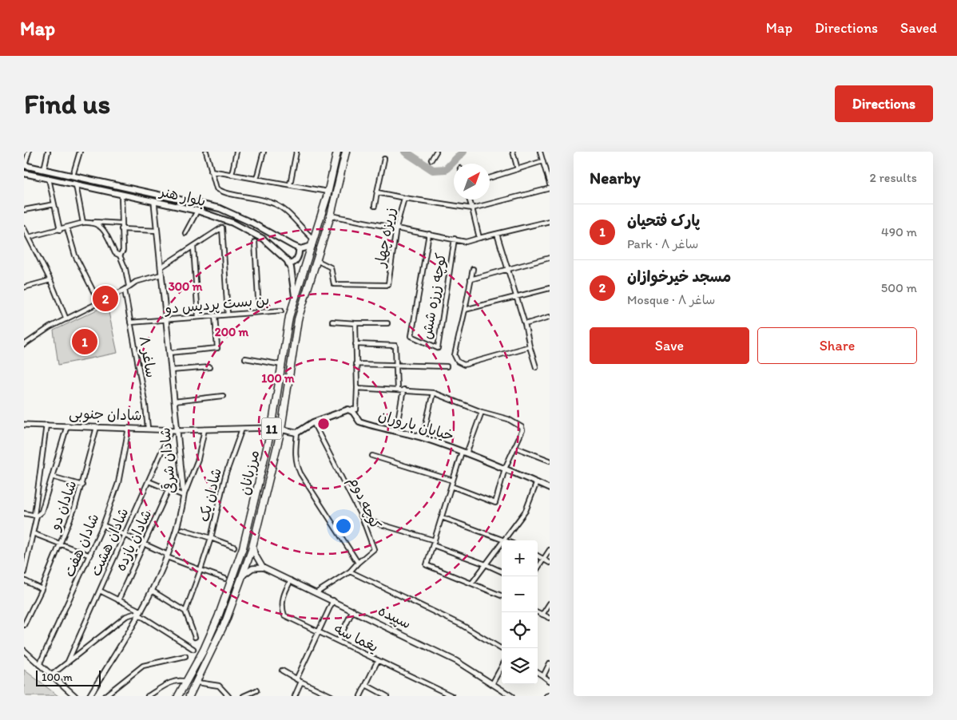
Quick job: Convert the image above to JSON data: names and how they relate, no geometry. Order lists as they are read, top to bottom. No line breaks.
{"streets":{"main road":["بلوار هنر","خیابان باروران","11","مرزبانان"],"street":["زریزه چهار","کوچه زرزه شش","بن بست پردیس دو","ساغر ٨","شادان جنوبی","شادان شرقی","شادان یک","کوچه دوم","شادان دو","شادان یازده","شادان هشت","شادان هفت","سپیده","یغما سه"]},"crossings":[["بلوار هنر","شادان شرقی"],["بلوار هنر","مرزبانان"],["زریزه چهار","مرزبانان"],["بن بست پردیس دو","ساغر ٨"],["بن بست پردیس دو","شادان شرقی"],["ساغر ٨","شادان جنوبی"],["شادان جنوبی","شادان شرقی"],["شادان جنوبی","مرزبانان"],["شادان جنوبی","شادان یک"],["شادان جنوبی","شادان دو"],["شادان جنوبی","شادان هشت"],["شادان جنوبی","شادان هفت"],["سپیده","یغما سه"]],"scale_bar":"100 m","north":"top right","page":{"header":"Map","nav":["Map","Directions","Saved"],"buttons":["Directions",["Save","Share"]],"title":"Find us","heading":["Nearby","2 results"],"list":[{"mark":"1","name":"پارک فتحیان","note":"Park · ساغر ٨","value":"490 m"},{"mark":"2","name":"مسجد خیرخوازان","note":"Mosque · ساغر ٨","value":"500 m"}],"pins":["2","1"],"map_buttons":["+","−"],"scale":"100 m"},"rings":["300 m","200 m","100 m"]}
